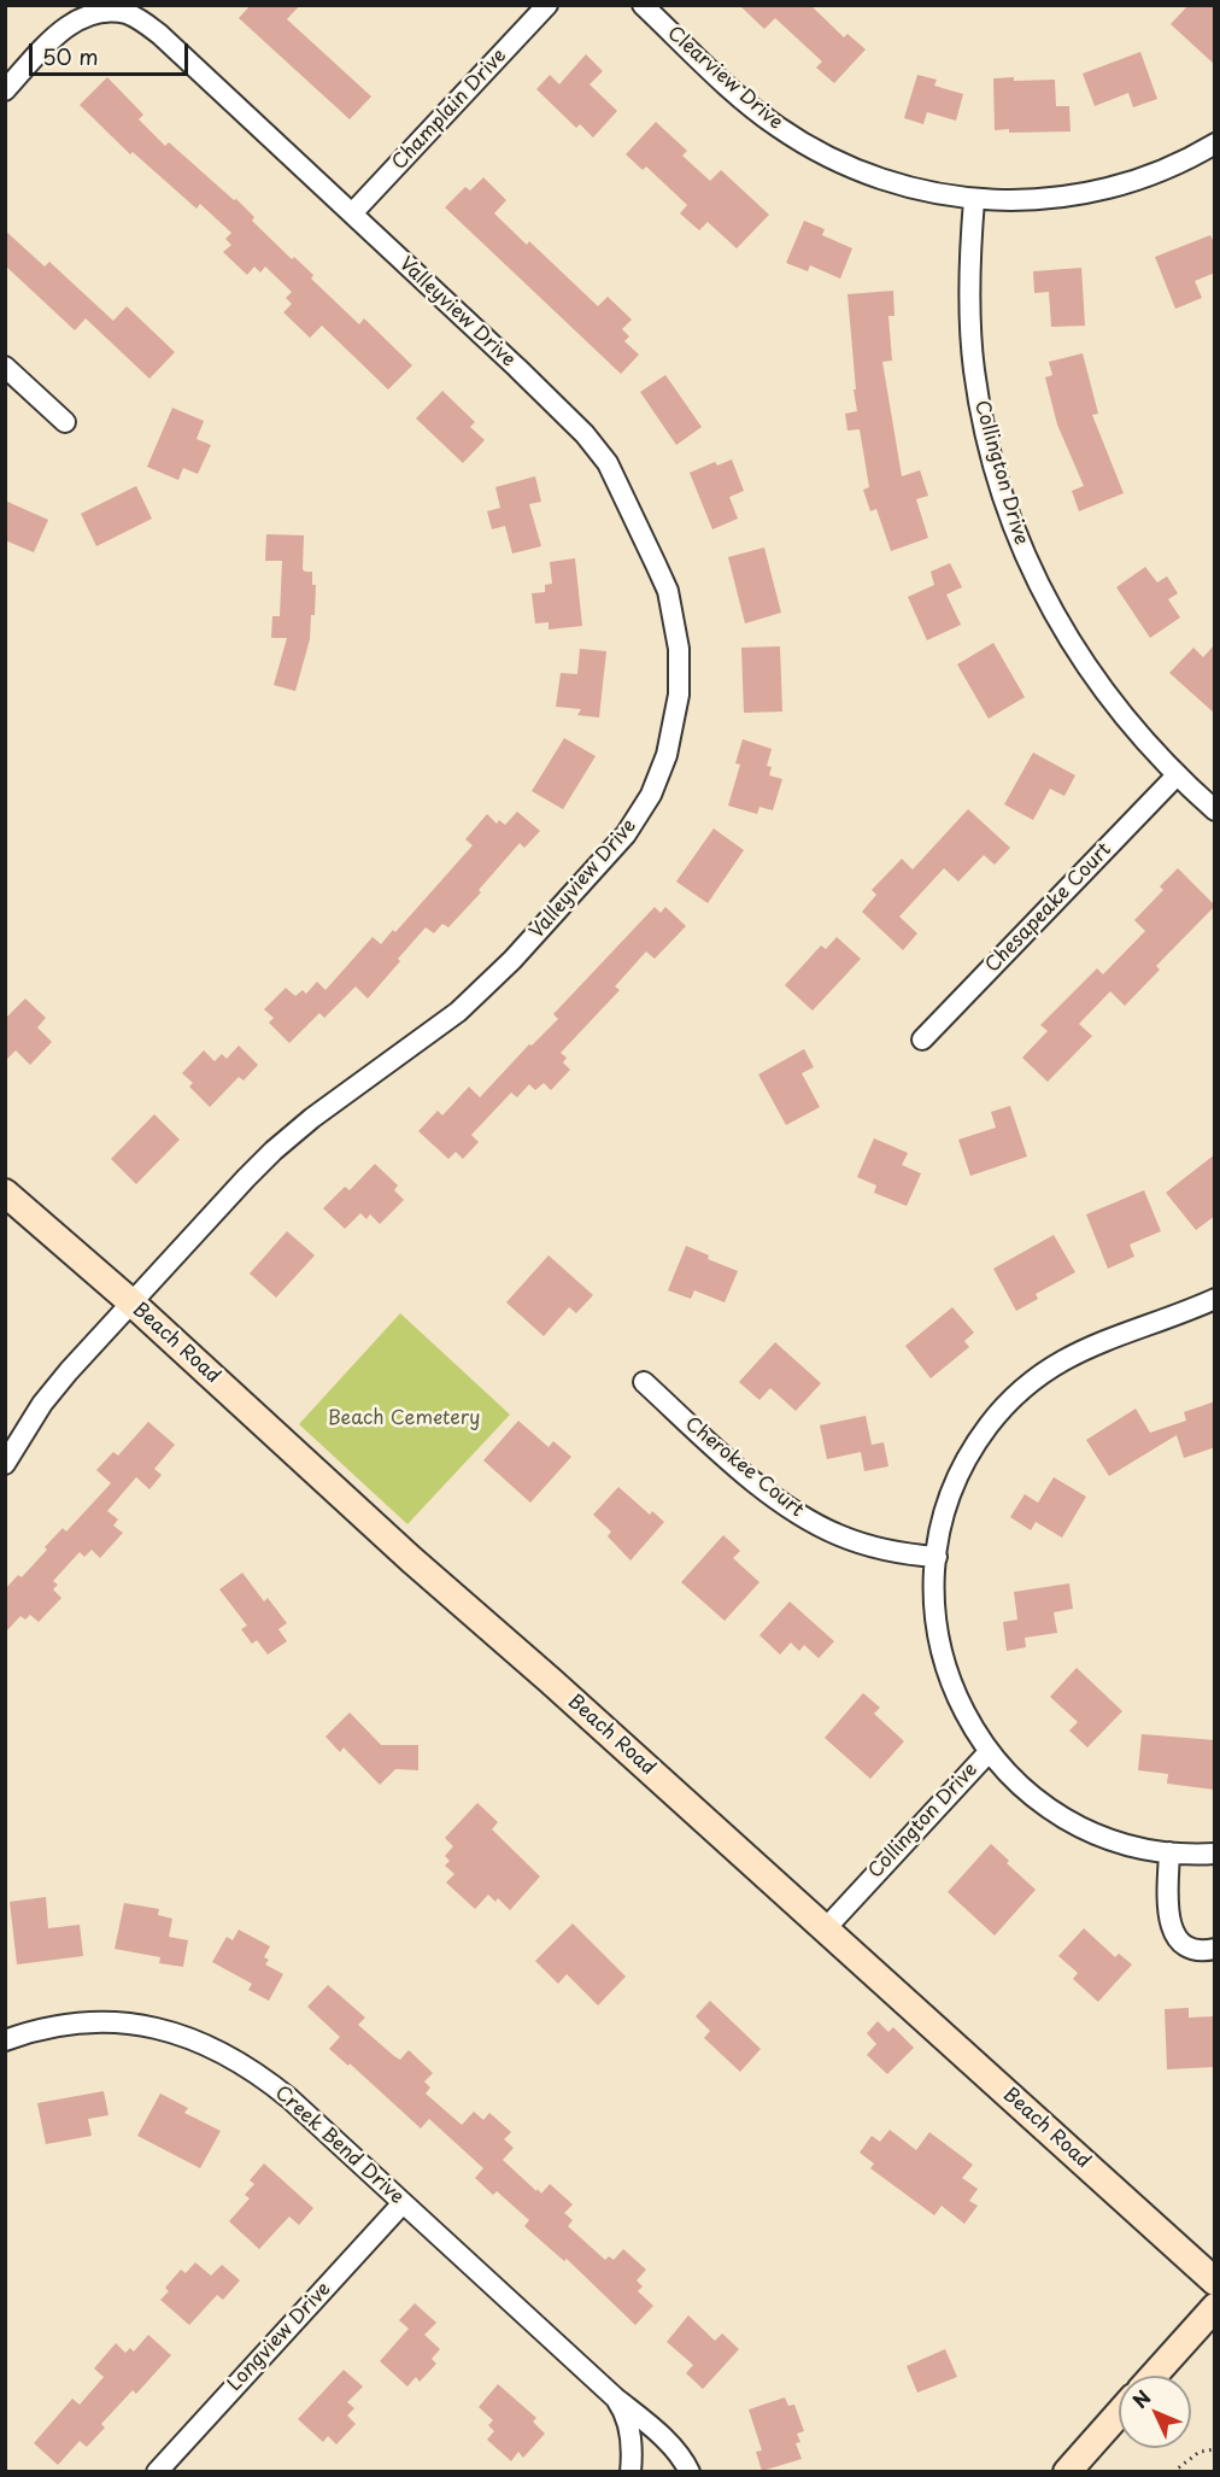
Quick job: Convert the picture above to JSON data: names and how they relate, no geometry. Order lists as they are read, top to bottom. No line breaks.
{"streets":{"street":["Clearview Drive","Champlain Drive","Valleyview Drive","Collington Drive","Chesapeake Court","Beach Road","Cherokee Court","Creek Bend Drive","Longview Drive"]},"crossings":[["Clearview Drive","Collington Drive"],["Champlain Drive","Valleyview Drive"],["Valleyview Drive","Beach Road"],["Collington Drive","Chesapeake Court"],["Collington Drive","Beach Road"],["Collington Drive","Cherokee Court"],["Creek Bend Drive","Longview Drive"]],"parks":["Beach Cemetery"],"scale_bar":"50 m","north":"top left"}
